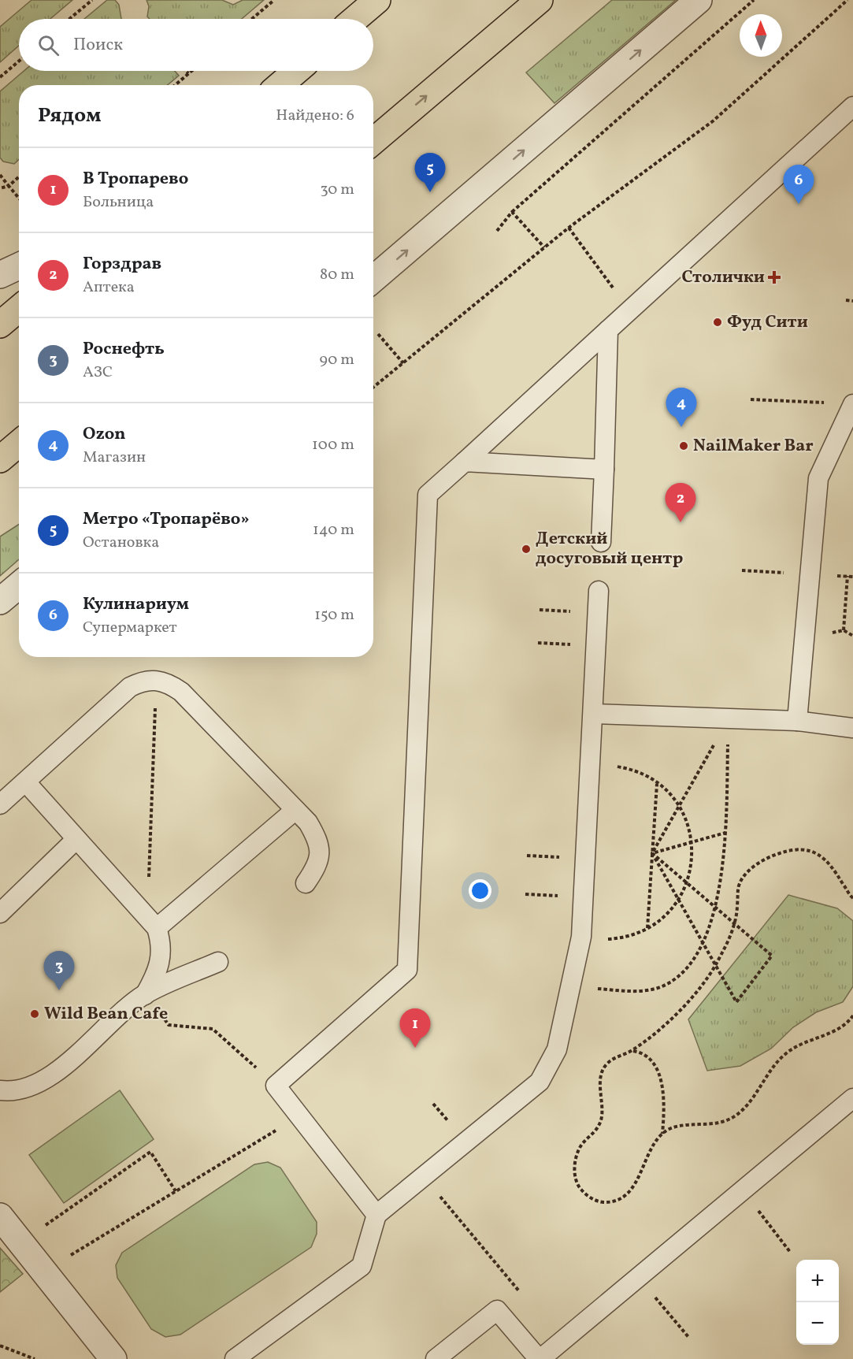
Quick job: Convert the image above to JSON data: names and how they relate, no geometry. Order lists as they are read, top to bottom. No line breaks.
{"places":{"health":["Столички"],"other":["Фуд Сити","NailMaker Bar","Детский досуговый центр","Wild Bean Cafe"]},"north":"top","page":{"search":"Поиск","heading":["Рядом","Найдено: 6"],"list":[{"mark":"1","name":"В Тропарево","note":"Больница","value":"30 m"},{"mark":"2","name":"Горздрав","note":"Аптека","value":"80 m"},{"mark":"3","name":"Роснефть","note":"АЗС","value":"90 m"},{"mark":"4","name":"Ozon","note":"Магазин","value":"100 m"},{"mark":"5","name":"Метро «Тропарёво»","note":"Остановка","value":"140 m"},{"mark":"6","name":"Кулинариум","note":"Супермаркет","value":"150 m"}],"pins":["5","6","4","2","3","1"],"map_buttons":["+","−"]}}
